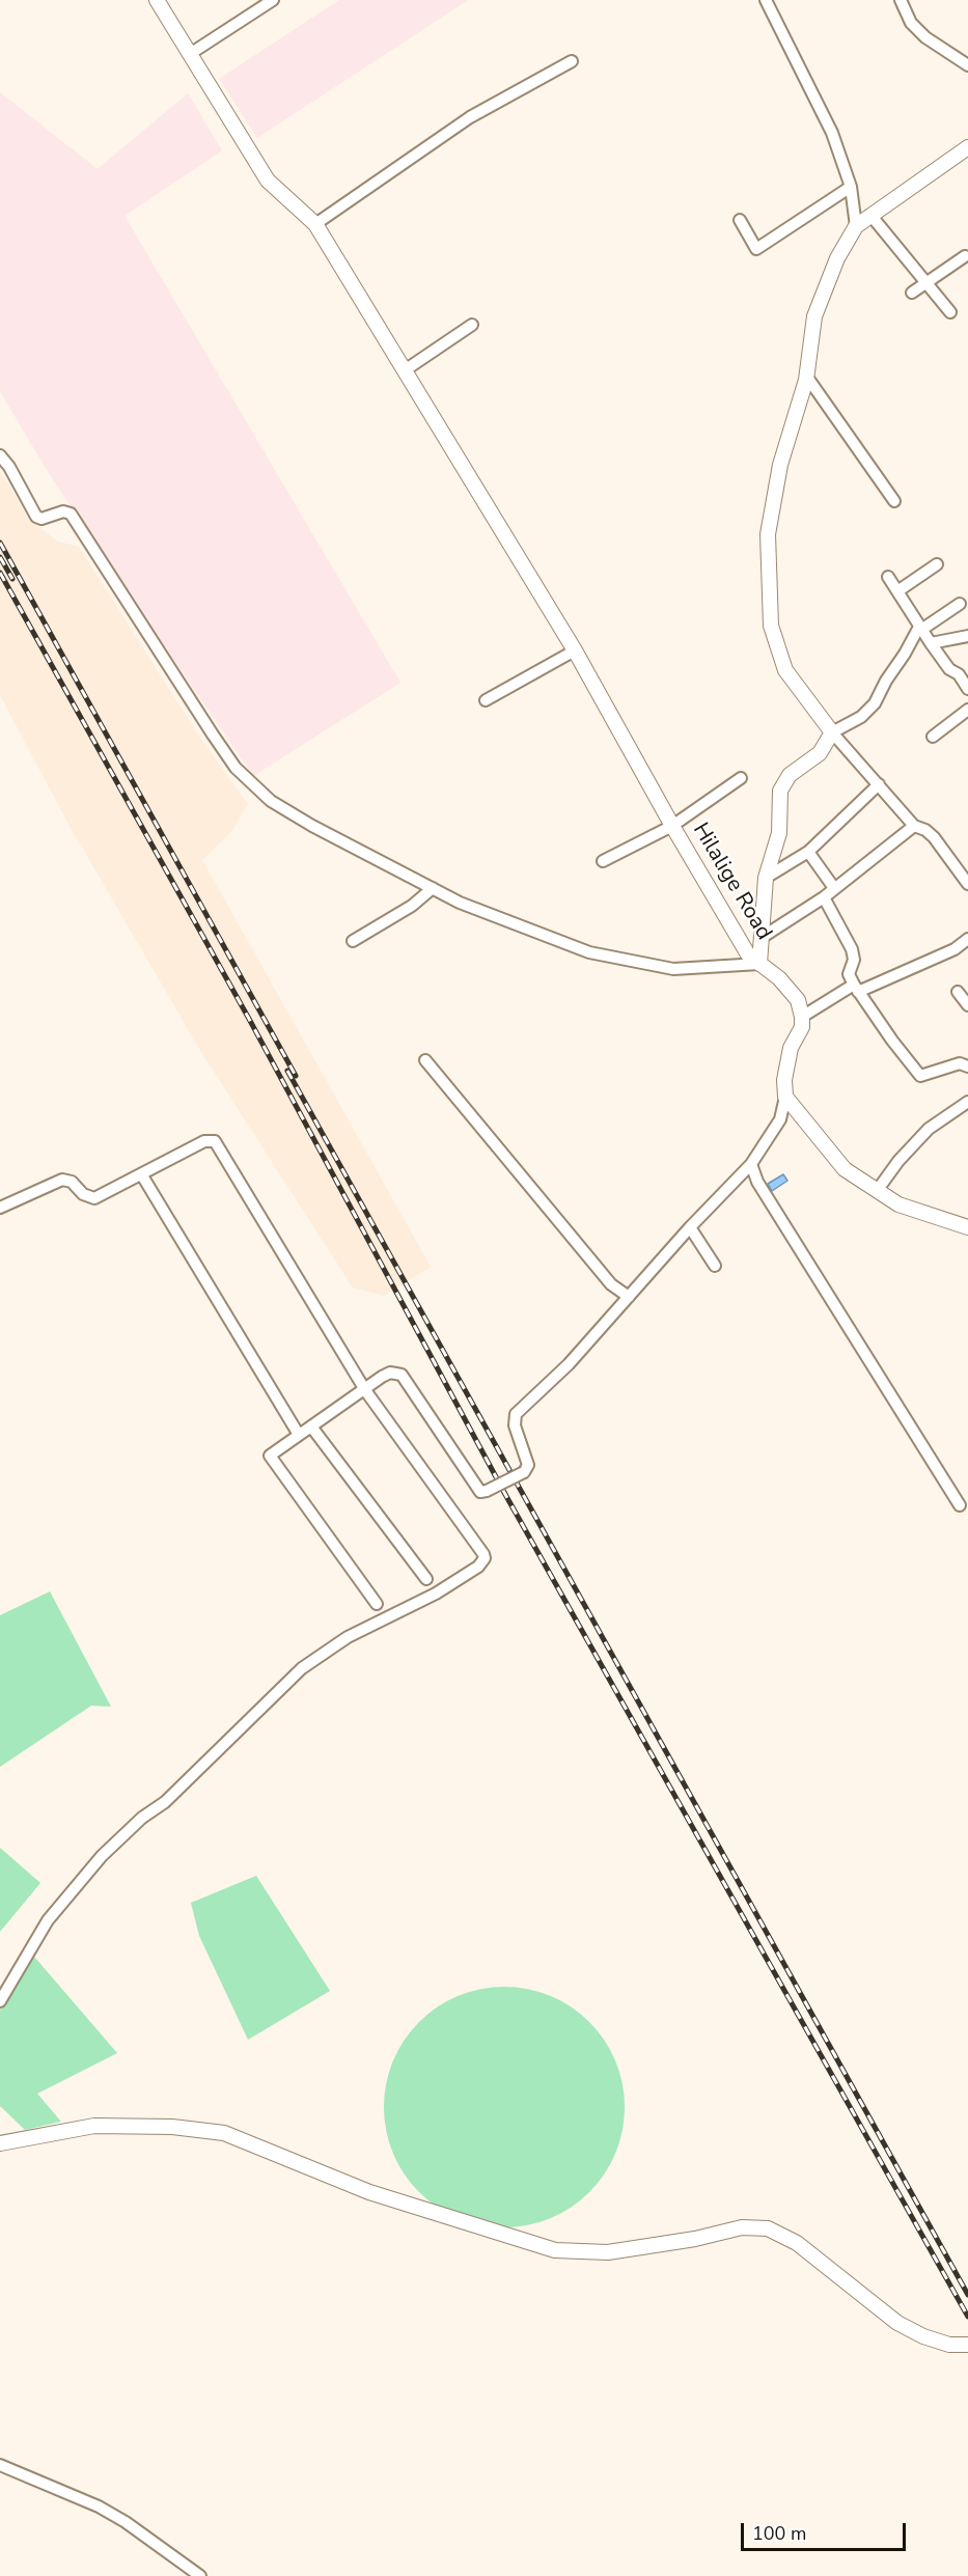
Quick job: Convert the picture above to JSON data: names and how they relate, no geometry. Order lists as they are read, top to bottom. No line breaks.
{"streets":{"street":["Hilalige Road"]},"scale_bar":"100 m"}
